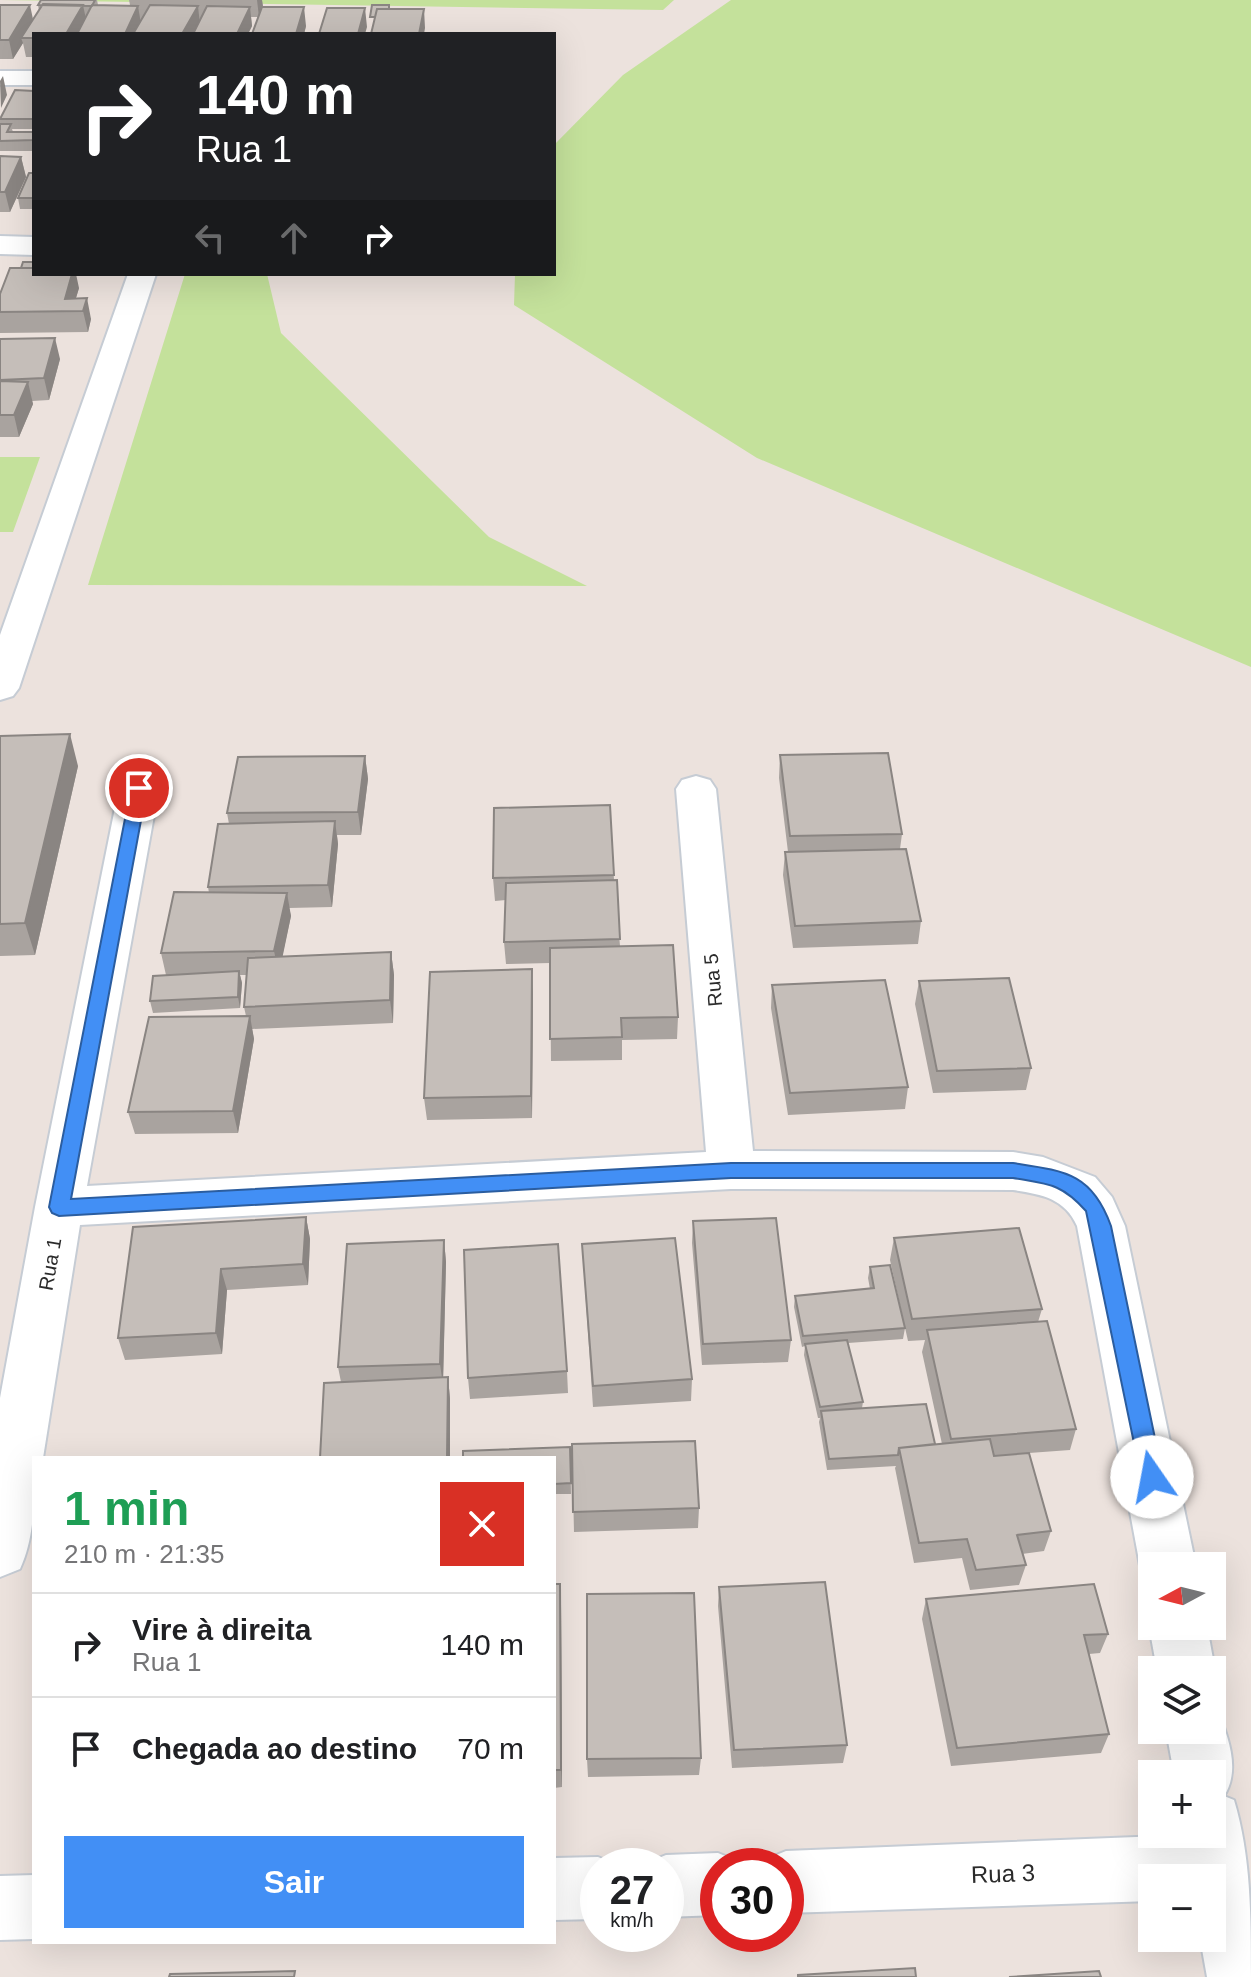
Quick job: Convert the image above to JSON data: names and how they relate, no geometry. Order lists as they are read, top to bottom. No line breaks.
{"streets":{"street":["Rua 5","Rua 1","Rua 3"]},"north":"left","page":{"turn":["140 m","Rua 1"],"heading":["1 min","210 m · 21:35"],"map_buttons":["+","−"],"list":[{"name":"Vire à direita","note":"Rua 1","value":"140 m"},{"name":"Chegada ao destino","value":"70 m"}],"buttons":"Sair","speed":"27 km/h","limit":"30"}}
